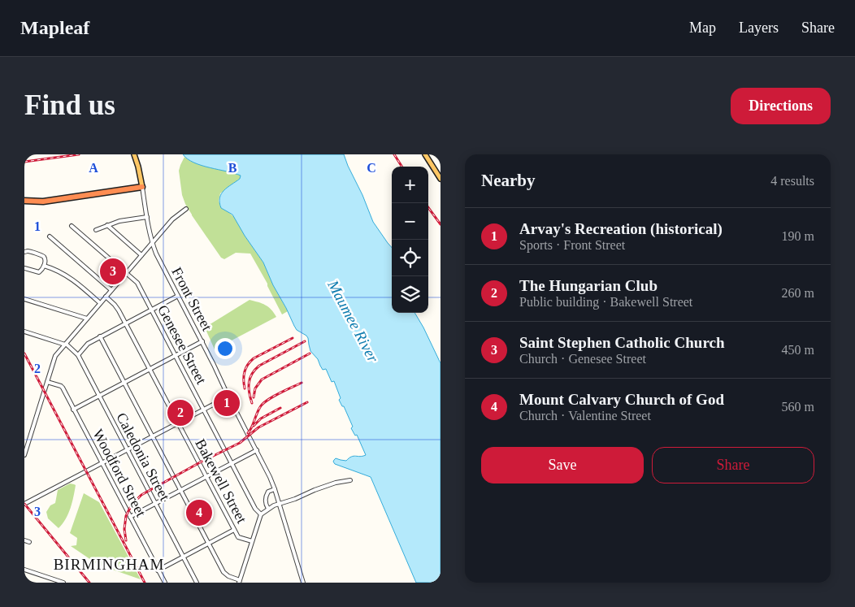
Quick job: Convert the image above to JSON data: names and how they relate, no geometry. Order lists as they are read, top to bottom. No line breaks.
{"streets":{"main road":["Front Street"],"street":["Genesee Street","Caledonia Street","Woodford Street","Bakewell Street"]},"districts":["BIRMINGHAM"],"water":["Maumee River"],"page":{"header":"Mapleaf","nav":["Map","Layers","Share"],"buttons":["Directions",["Save","Share"]],"title":"Find us","heading":["Nearby","4 results"],"map_buttons":["+","−"],"list":[{"mark":"1","name":"Arvay's Recreation (historical)","note":"Sports · Front Street","value":"190 m"},{"mark":"2","name":"The Hungarian Club","note":"Public building · Bakewell Street","value":"260 m"},{"mark":"3","name":"Saint Stephen Catholic Church","note":"Church · Genesee Street","value":"450 m"},{"mark":"4","name":"Mount Calvary Church of God","note":"Church · Valentine Street","value":"560 m"}],"pins":["3","1","2","4"]},"grid":{"columns":["A","B","C"],"rows":["1","2","3"]}}
